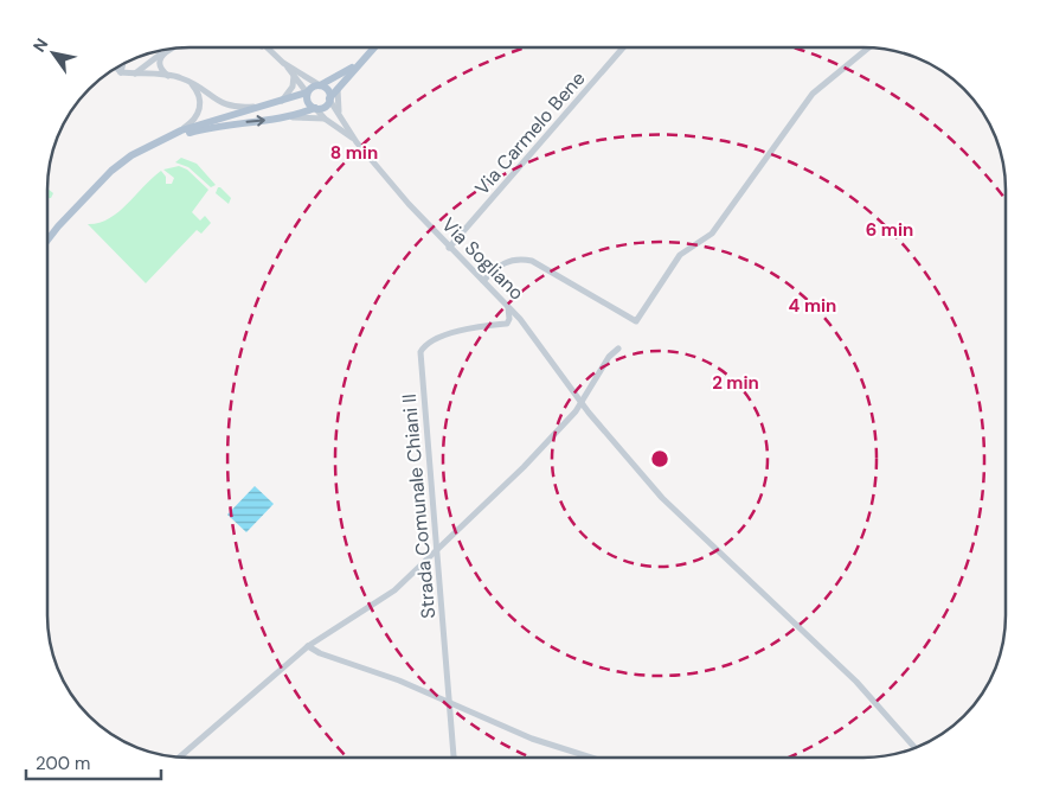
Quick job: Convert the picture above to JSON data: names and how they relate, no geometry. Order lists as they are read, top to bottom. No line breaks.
{"streets":{"main road":["Via Sogliano"],"street":["Via Carmelo Bene","Strada Comunale Chiani II"]},"crossings":[["Via Carmelo Bene","Via Sogliano"],["Via Sogliano","Strada Comunale Chiani II"]],"scale_bar":"200 m","north":"top left","rings":["8 min","6 min","4 min","2 min"]}
